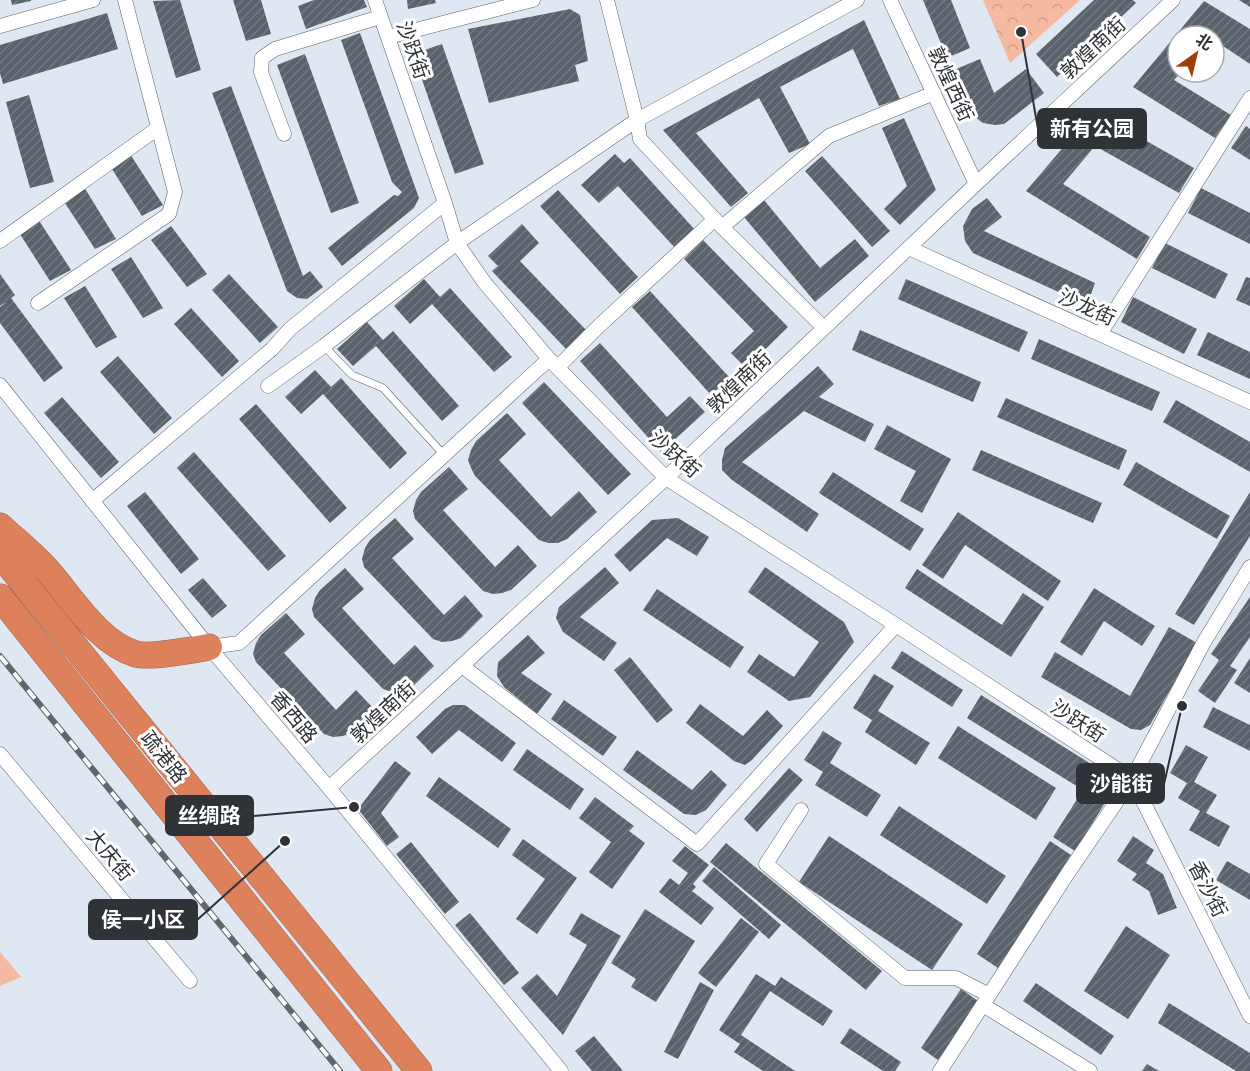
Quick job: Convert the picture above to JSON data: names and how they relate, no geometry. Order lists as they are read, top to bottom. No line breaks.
{"streets":{"highway":["疏港路"],"street":["敦煌南街","沙跃街","敦煌西街","沙龙街","香西路","大庆街","香沙街"]},"crossings":[["敦煌南街","沙跃街"],["敦煌南街","敦煌西街"],["敦煌南街","沙龙街"],["敦煌南街","香西路"],["沙跃街","香沙街"]],"places":["新有公园","沙能街","丝绸路","侯一小区"],"north":"top right"}
